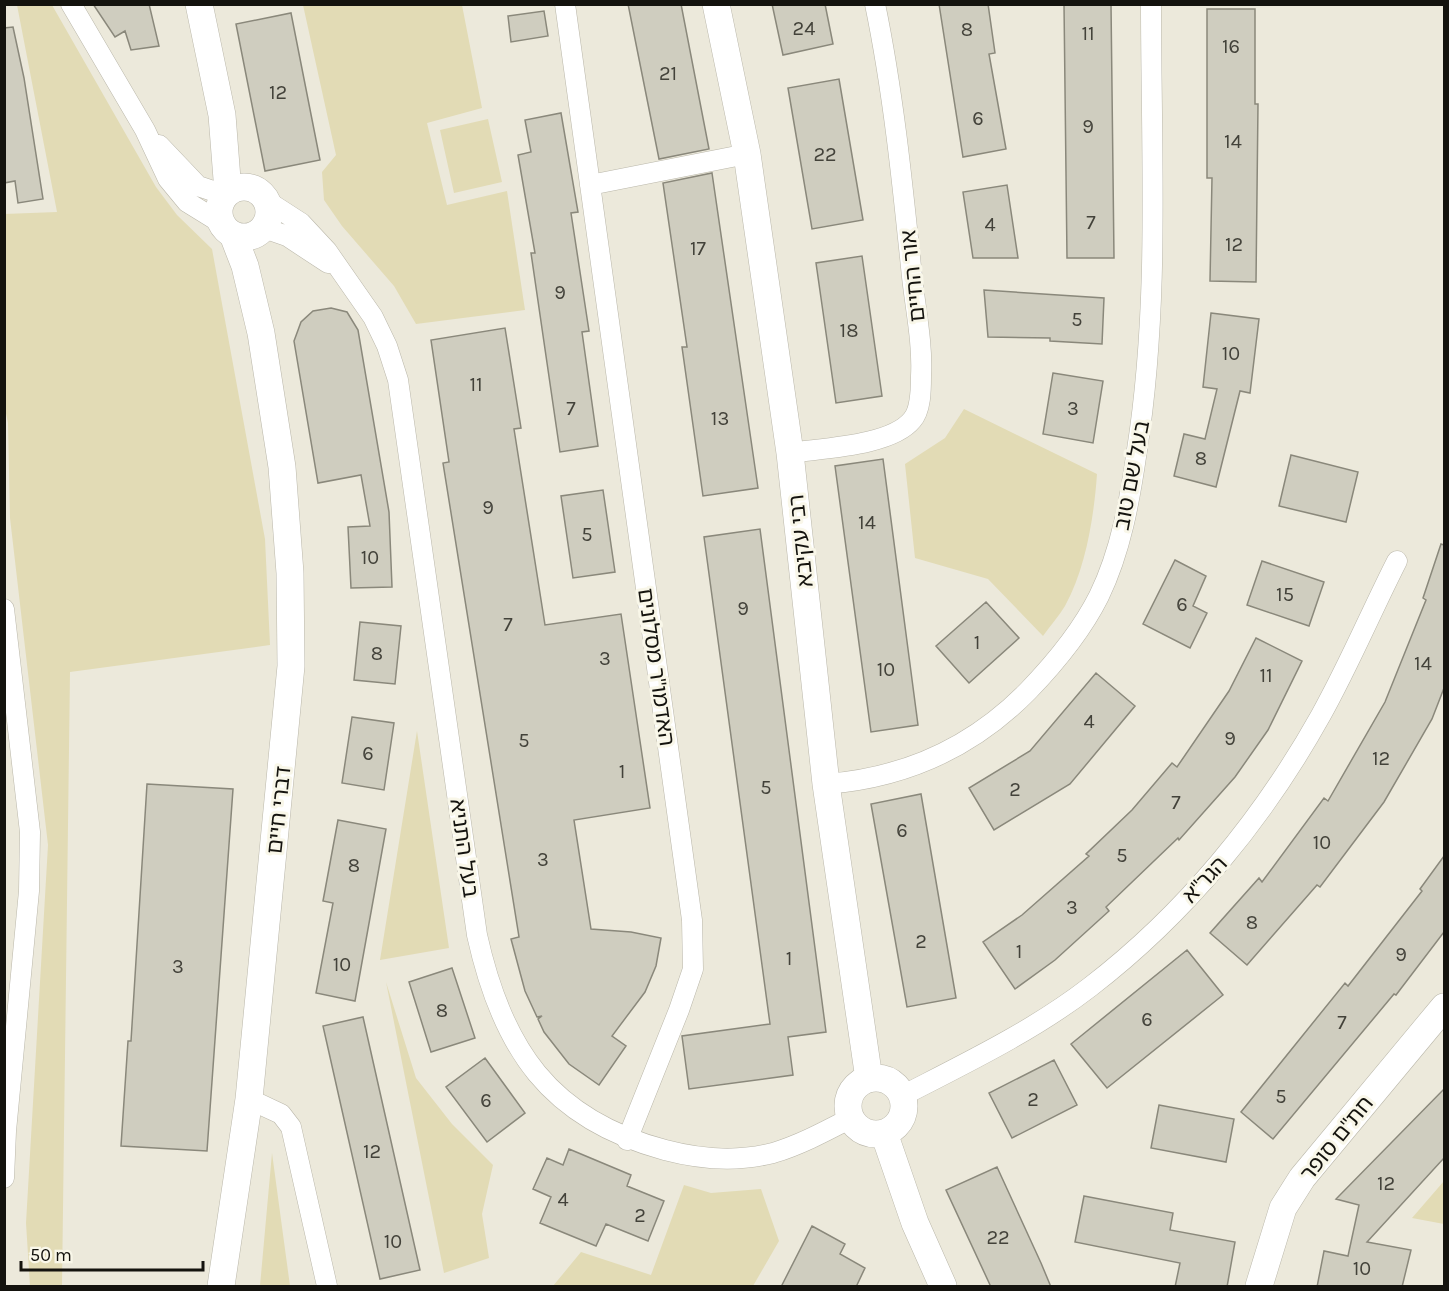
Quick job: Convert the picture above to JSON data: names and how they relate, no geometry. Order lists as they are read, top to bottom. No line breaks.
{"streets":{"street":["אור החיים","בעל שם טוב","רבי עקיבא","האדמו\"ר מסלונים","דברי חיים","בעל התניא","הגר\"א","חת\"ם סופר"]},"crossings":[["אור החיים","רבי עקיבא"],["בעל שם טוב","רבי עקיבא"],["רבי עקיבא","בעל התניא"],["רבי עקיבא","הגר\"א"],["האדמו\"ר מסלונים","בעל התניא"],["דברי חיים","בעל התניא"],["בעל התניא","הגר\"א"]],"house_numbers":["24","8","11","16","21","12","6","9","14","22","7","4","12","17","9","5","18","10","11","7","3","13","8","9","14","5","10","15","6","9","7","1","8","3","14","10","11","4","9","5","6","12","1","5","2","7","6","10","5","3","8","3","8","2","1","9","1","10","3","8","6","7","5","2","6","12","12","4","2","22","10","10"],"scale_bar":"50 m"}
